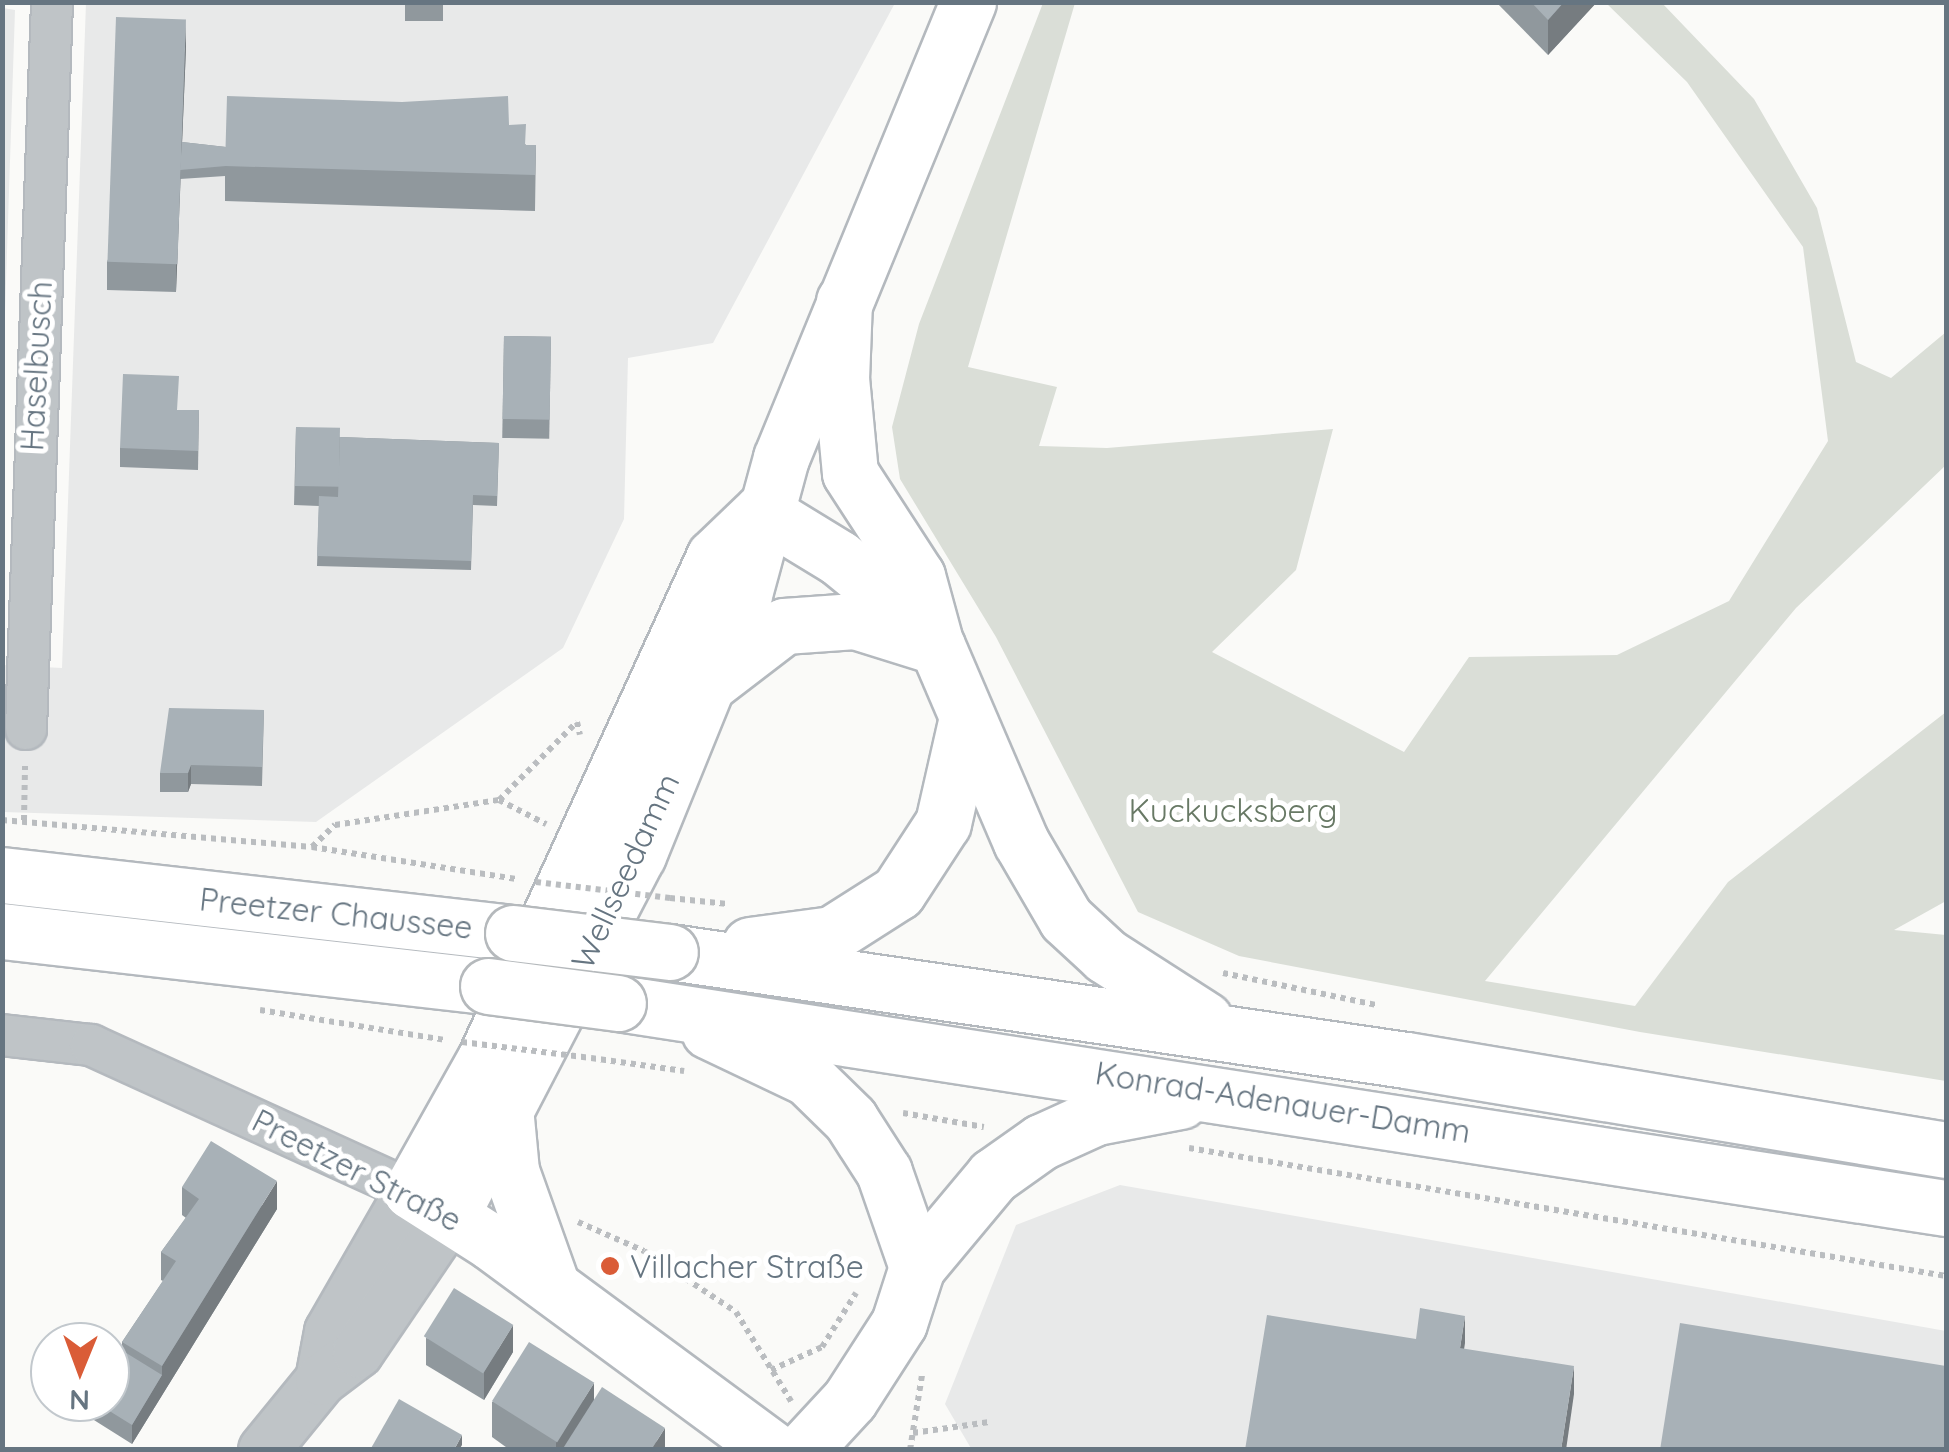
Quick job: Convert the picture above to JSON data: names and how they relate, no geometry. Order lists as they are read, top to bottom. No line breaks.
{"streets":{"main road":["Wellseedamm","Preetzer Chaussee","Konrad-Adenauer-Damm","Preetzer Straße"],"street":["Haselbusch"]},"crossings":[["Wellseedamm","Preetzer Straße"],["Preetzer Chaussee","Konrad-Adenauer-Damm"]],"parks":["Kuckucksberg"],"places":["Villacher Straße"],"north":"bottom"}
